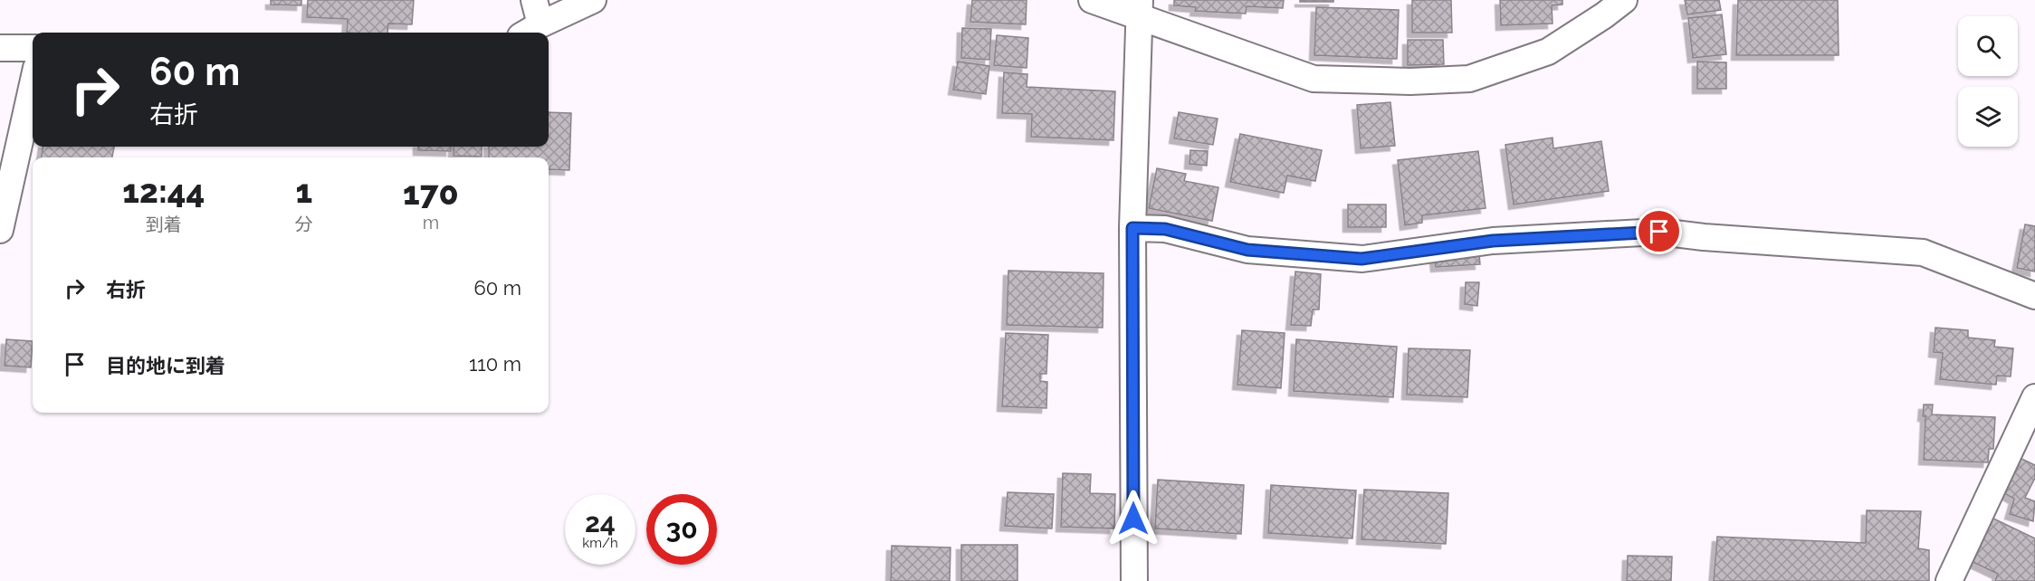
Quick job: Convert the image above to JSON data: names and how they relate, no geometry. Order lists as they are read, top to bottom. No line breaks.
{"page":{"turn":["60 m","右折"],"eta":["12:44","到着","1","分","170","m"],"list":[{"name":"右折","value":"60 m"},{"name":"目的地に到着","value":"110 m"}],"speed":"24 km/h","limit":"30"}}
